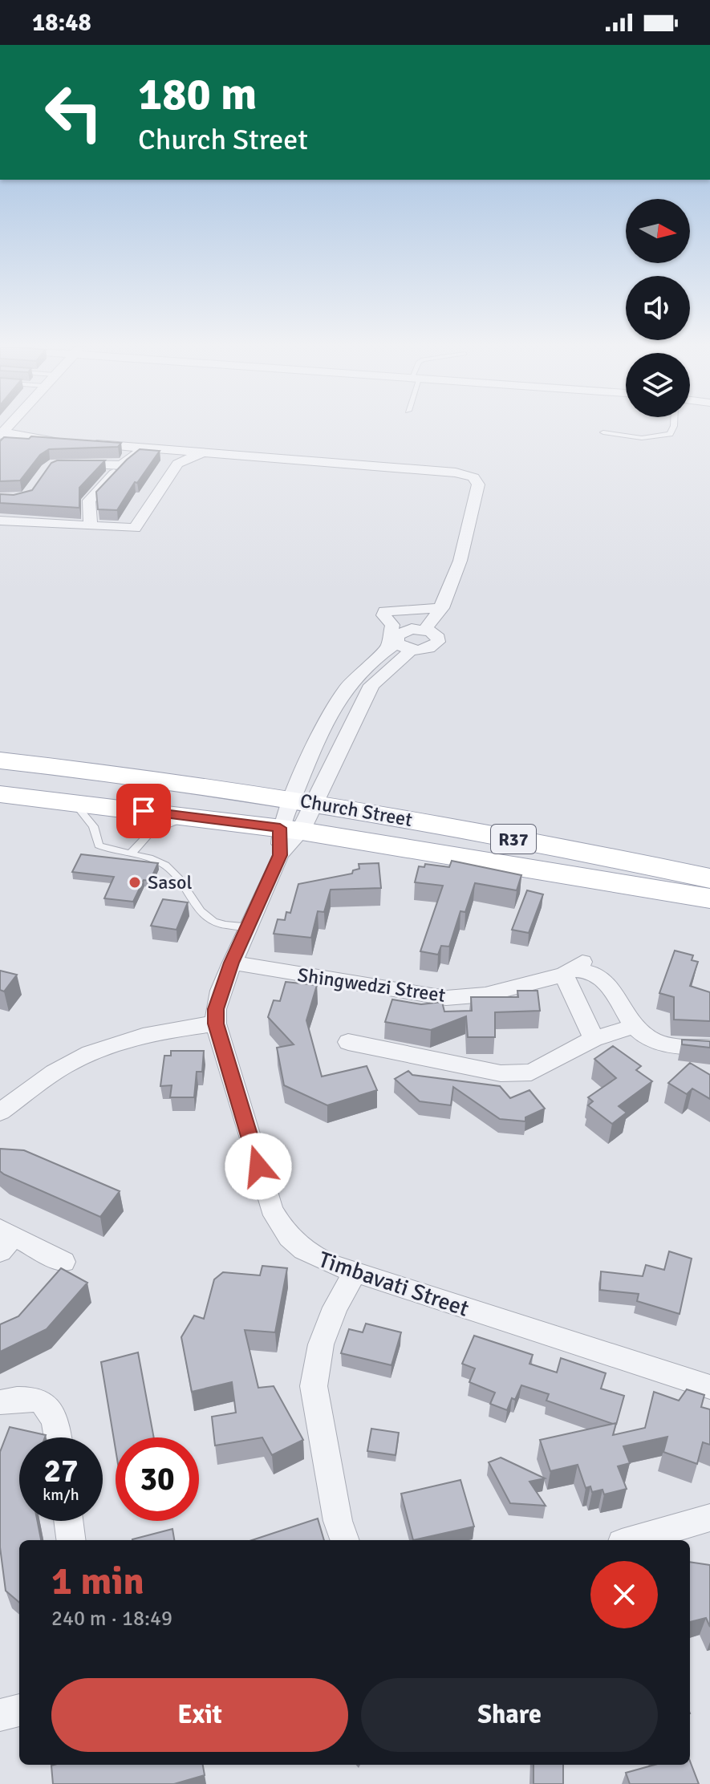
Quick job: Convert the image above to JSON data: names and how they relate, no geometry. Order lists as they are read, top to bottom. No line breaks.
{"streets":{"main road":["Church Street","R37"],"street":["Shingwedzi Street","Timbavati Street"]},"crossings":[["Church Street","Timbavati Street"],["Shingwedzi Street","Timbavati Street"]],"places":["Sasol"],"north":"right","page":{"status":"18:48","turn":["180 m","Church Street"],"speed":"27 km/h","limit":"30","heading":["1 min","240 m · 18:49"],"buttons":["Exit","Share"]}}
